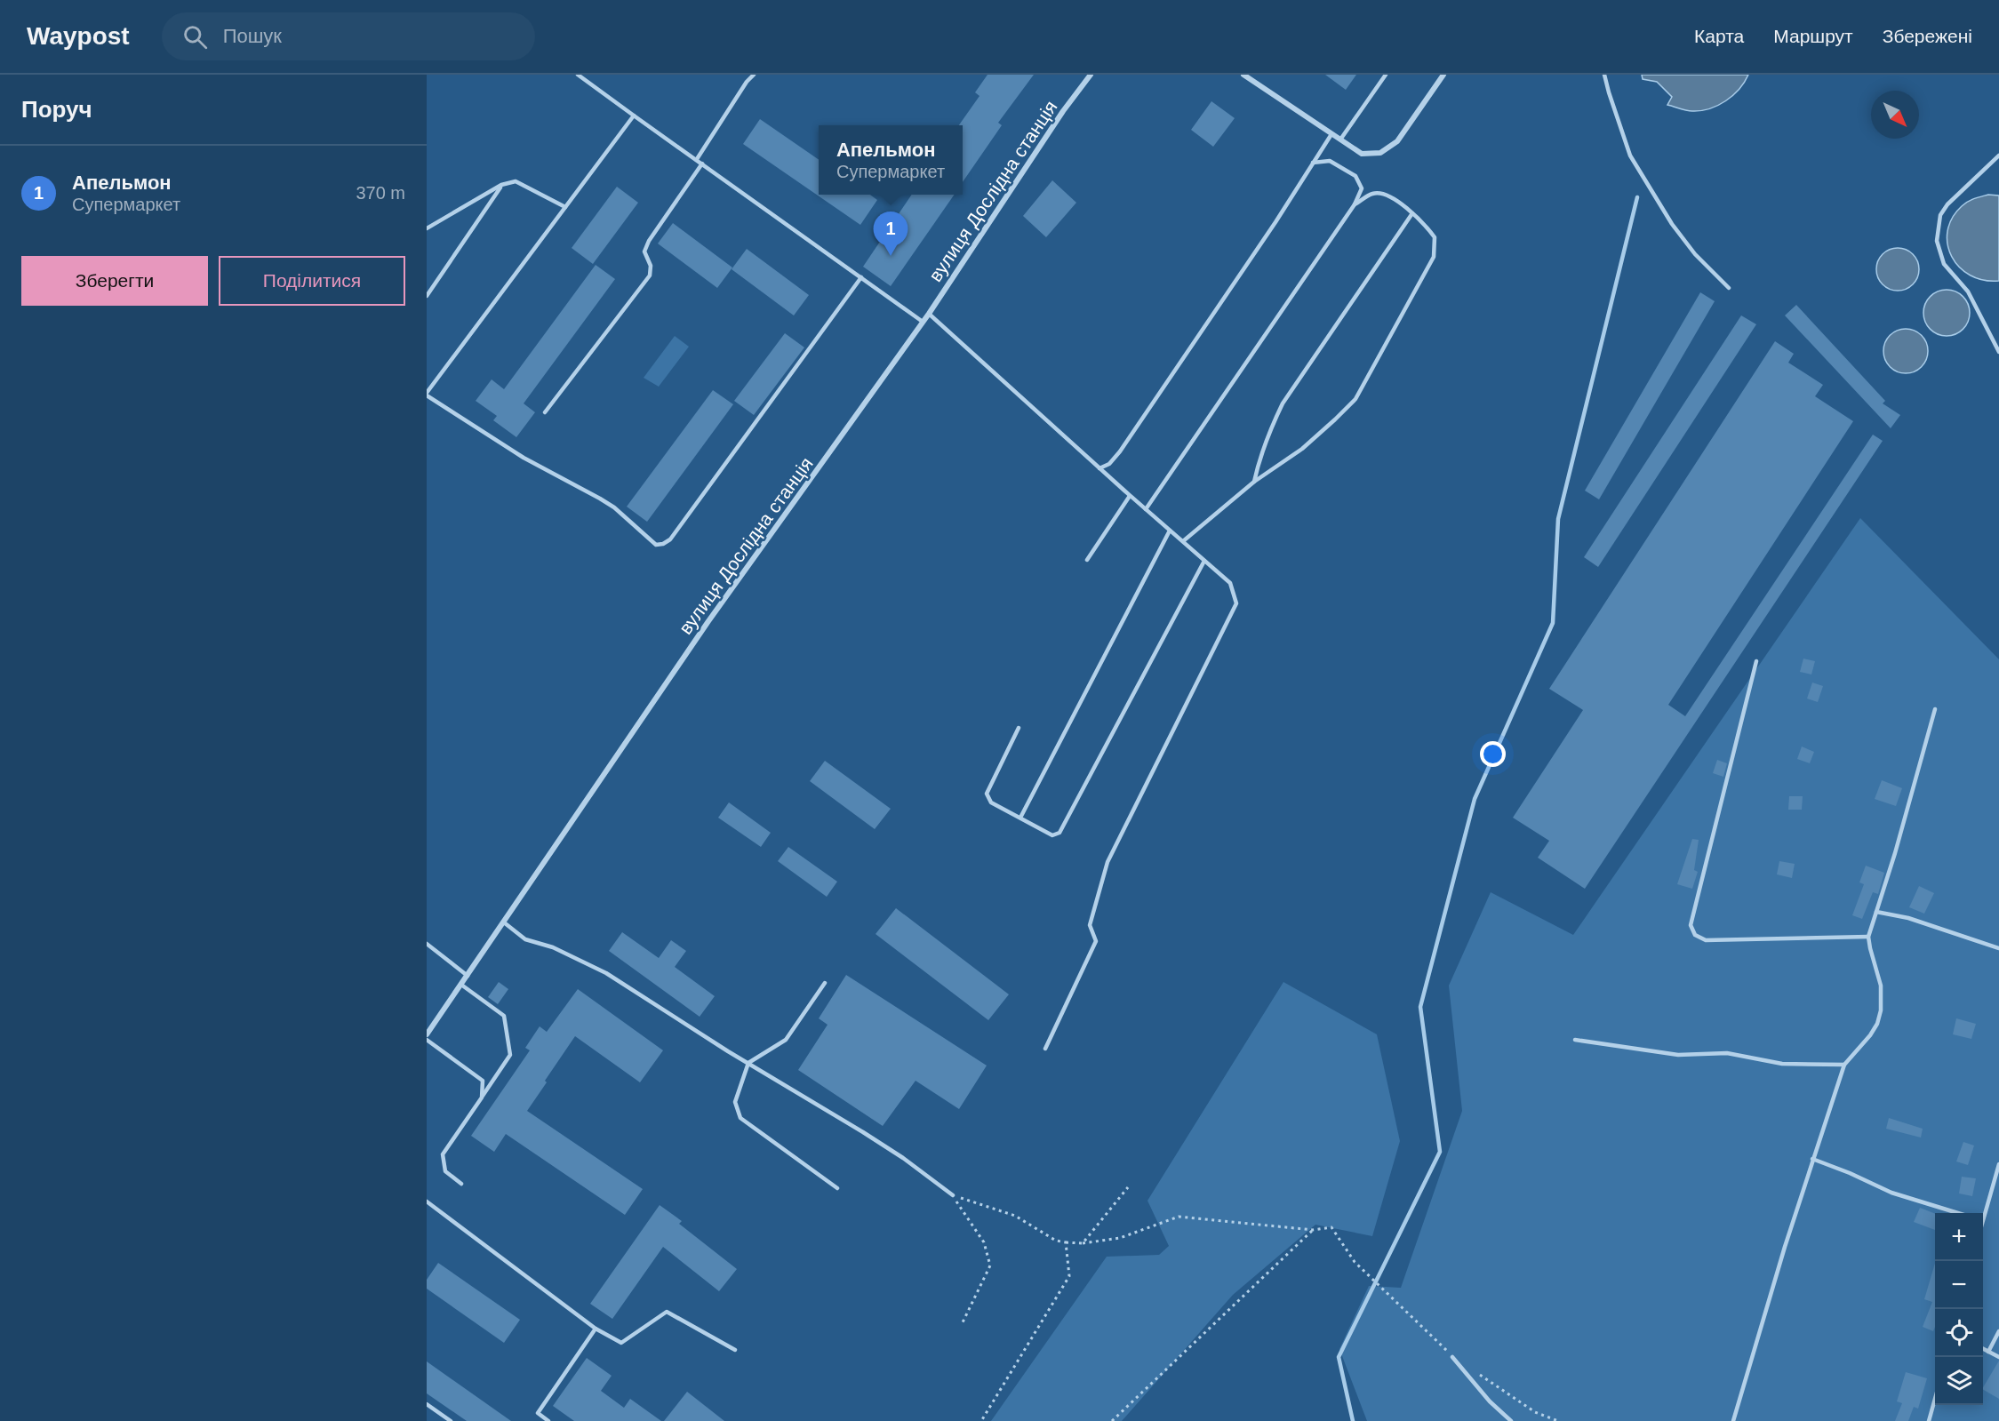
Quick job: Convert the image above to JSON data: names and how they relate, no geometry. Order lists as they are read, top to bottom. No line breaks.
{"streets":{"street":["вулиця Дослідна станція"]},"north":"bottom right","page":{"header":"Waypost","search":"Пошук","nav":["Карта","Маршрут","Збережені"],"heading":"Поруч","popup":["Апельмон","Супермаркет"],"list":[{"mark":"1","name":"Апельмон","note":"Супермаркет","value":"370 m"}],"pins":"1","buttons":["Зберегти","Поділитися"],"map_buttons":["+","−"]}}
